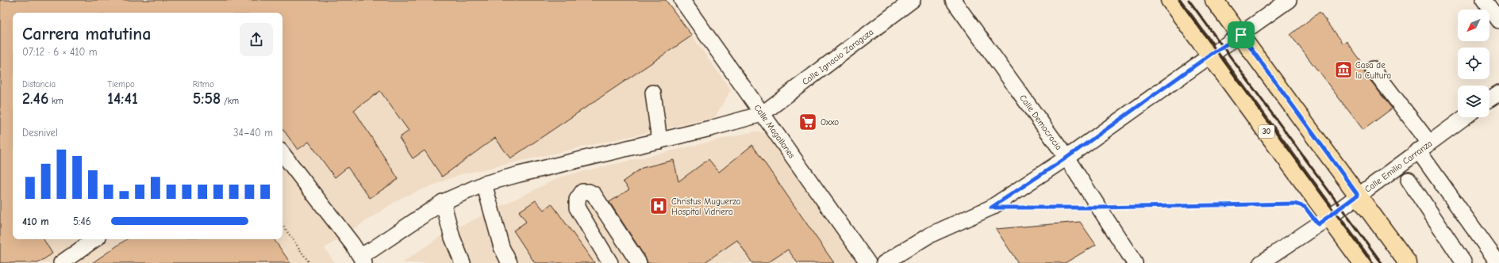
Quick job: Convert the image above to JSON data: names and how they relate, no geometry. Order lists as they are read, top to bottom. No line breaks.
{"streets":{"main road":["30"],"street":["Calle Ignacio Zaragoza","Calle Democracia","Calle Magallanes","Calle Emilio Carranza"]},"crossings":[["Calle Ignacio Zaragoza","Calle Magallanes"],["30","Calle Emilio Carranza"]],"places":{"museum":["Casa de la Cultura"],"supermarket":["Oxxo"],"hospital":["Christus Muguerza Hospital Vidriera"]},"north":"bottom left","page":{"heading":["Carrera matutina","07:12 · 6 × 410 m"],"stats":[["Distancia","2.46 km"],["Tiempo","14:41"],["Ritmo","5:58 /km"]],"chart":["Desnivel","34–40 m"],"list":[{"name":"410 m","note":"5:46"}]}}
